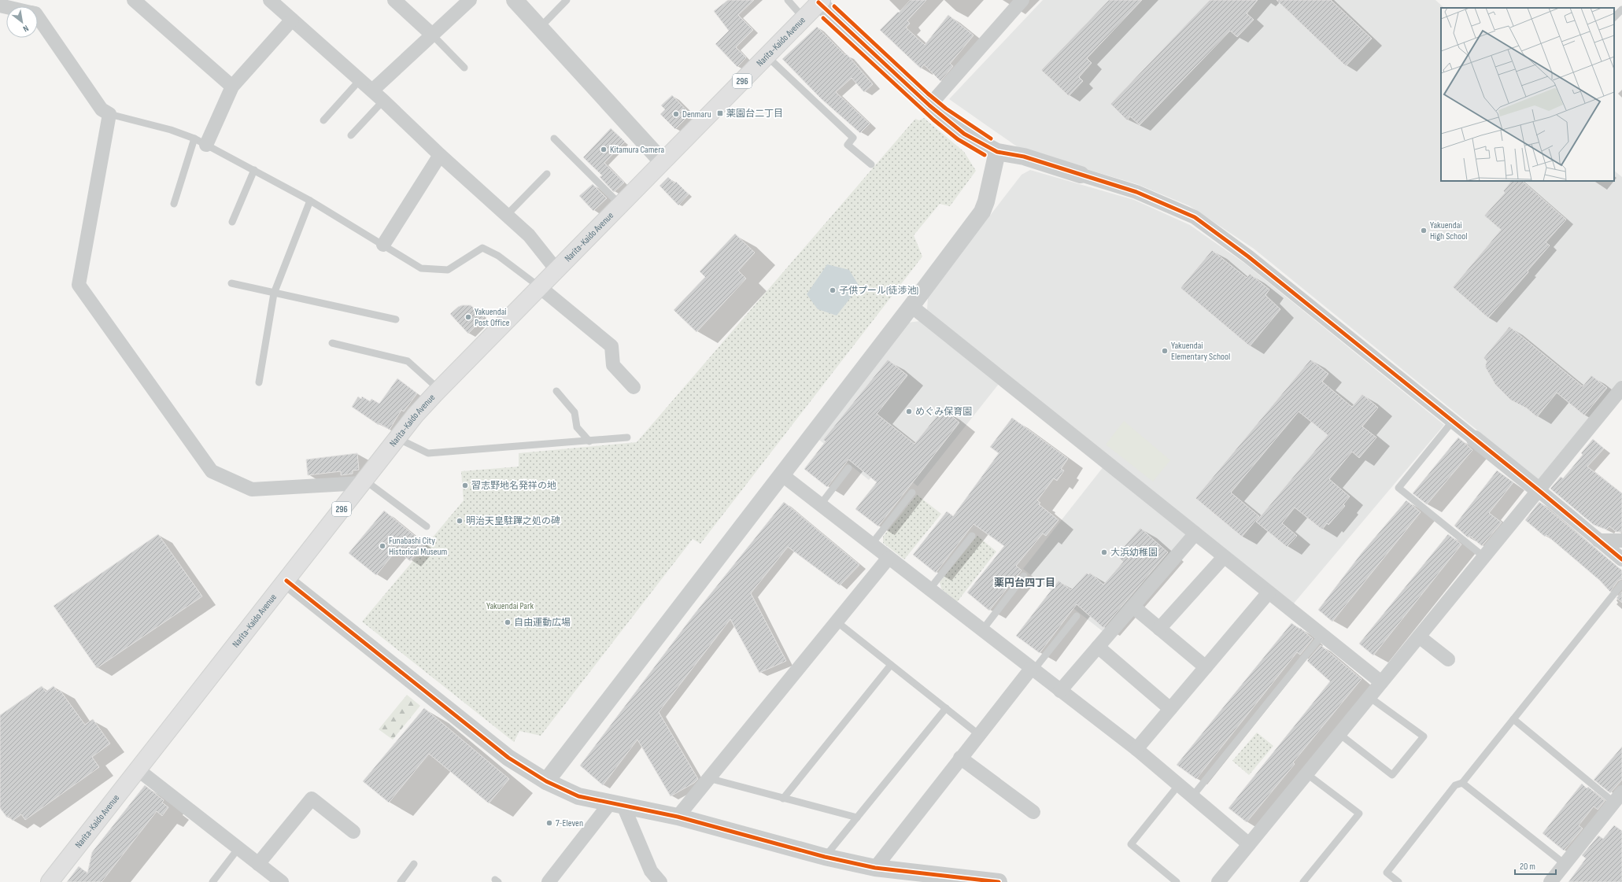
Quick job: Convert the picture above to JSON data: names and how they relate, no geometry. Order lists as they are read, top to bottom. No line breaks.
{"streets":{"highway":["Narita-Kaido Avenue","296"]},"districts":["薬円台四丁目"],"parks":["Yakuendai Park"],"places":{"transit":["薬園台二丁目"],"other":["Denmaru","Kitamura Camera","Yakuendai High School","子供プール(徒渉池)","Yakuendai Post Office","Yakuendai Elementary School","めぐみ保育園","習志野地名発祥の地","明治天皇駐蹕之処の碑","Funabashi City Historical Museum","大浜幼稚園","自由運動広場","7-Eleven"]},"scale_bar":"20 m","north":"bottom right"}
